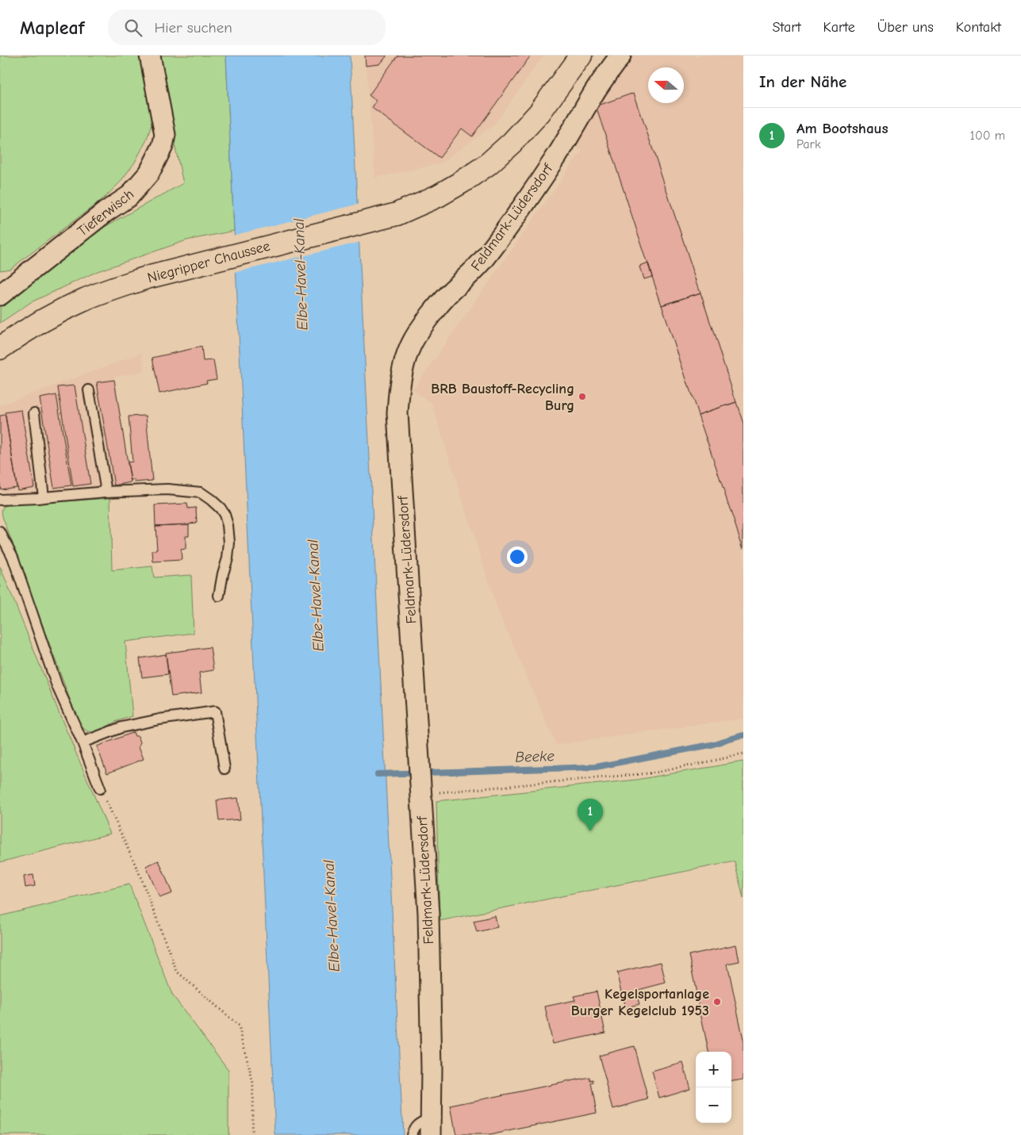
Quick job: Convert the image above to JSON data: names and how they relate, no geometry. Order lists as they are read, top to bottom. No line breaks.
{"streets":{"main road":["Niegripper Chaussee"],"street":["Tieferwisch","Feldmark-Lüdersdorf"]},"water":["Elbe-Havel-Kanal","Beeke"],"places":["BRB Baustoff-Recycling Burg","Kegelsportanlage Burger Kegelclub 1953"],"north":"left","page":{"header":"Mapleaf","search":"Hier suchen","nav":["Start","Karte","Über uns","Kontakt"],"heading":"In der Nähe","list":[{"mark":"1","name":"Am Bootshaus","note":"Park","value":"100 m"}],"pins":"1","map_buttons":["+","−"]}}
